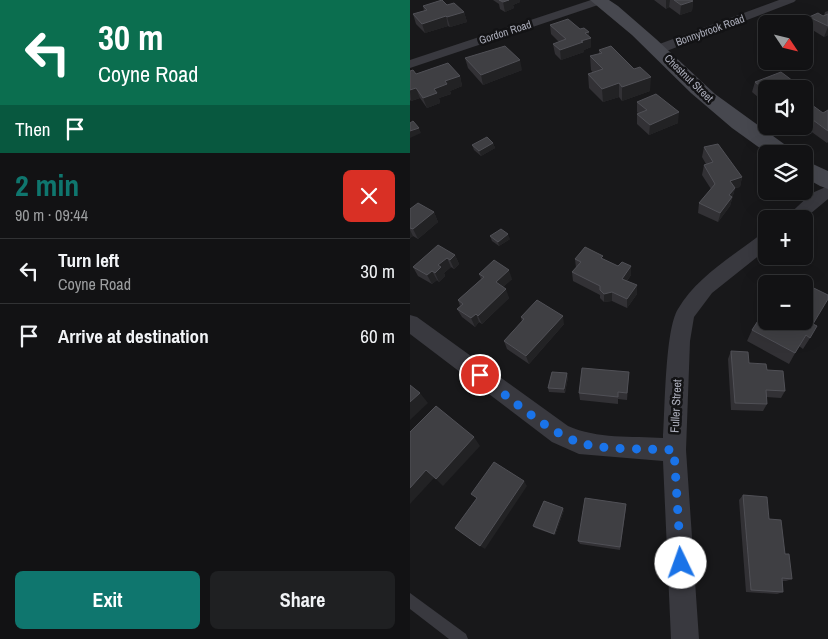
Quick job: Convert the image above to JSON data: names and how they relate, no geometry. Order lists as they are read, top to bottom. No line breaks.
{"streets":{"main road":["Chestnut Street"],"street":["Bonnybrook Road","Gordon Road","Fuller Street"]},"crossings":[["Bonnybrook Road","Chestnut Street"],["Gordon Road","Chestnut Street"]],"north":"bottom right","page":{"turn":["30 m","Coyne Road"],"map_buttons":["+","−"],"then":"Then","heading":["2 min","90 m · 09:44"],"list":[{"name":"Turn left","note":"Coyne Road","value":"30 m"},{"name":"Arrive at destination","value":"60 m"}],"buttons":["Exit","Share"]}}
